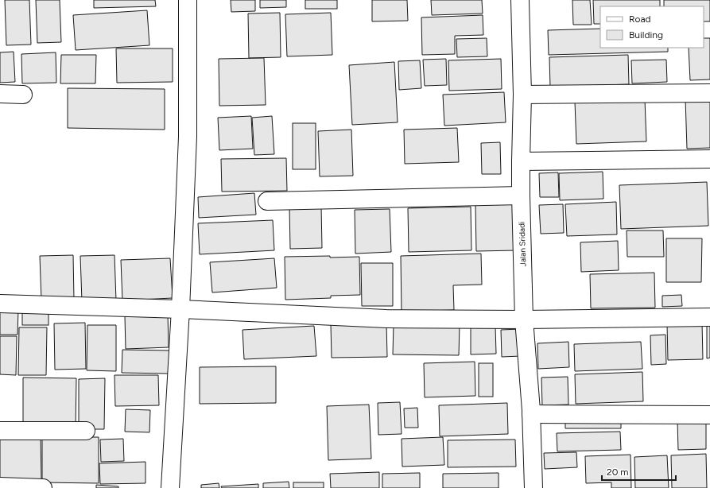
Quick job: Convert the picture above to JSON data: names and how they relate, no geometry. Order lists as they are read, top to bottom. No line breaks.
{"streets":{"street":["Jalan Sridadi"]},"legend":["Road","Building"],"scale_bar":"20 m"}
